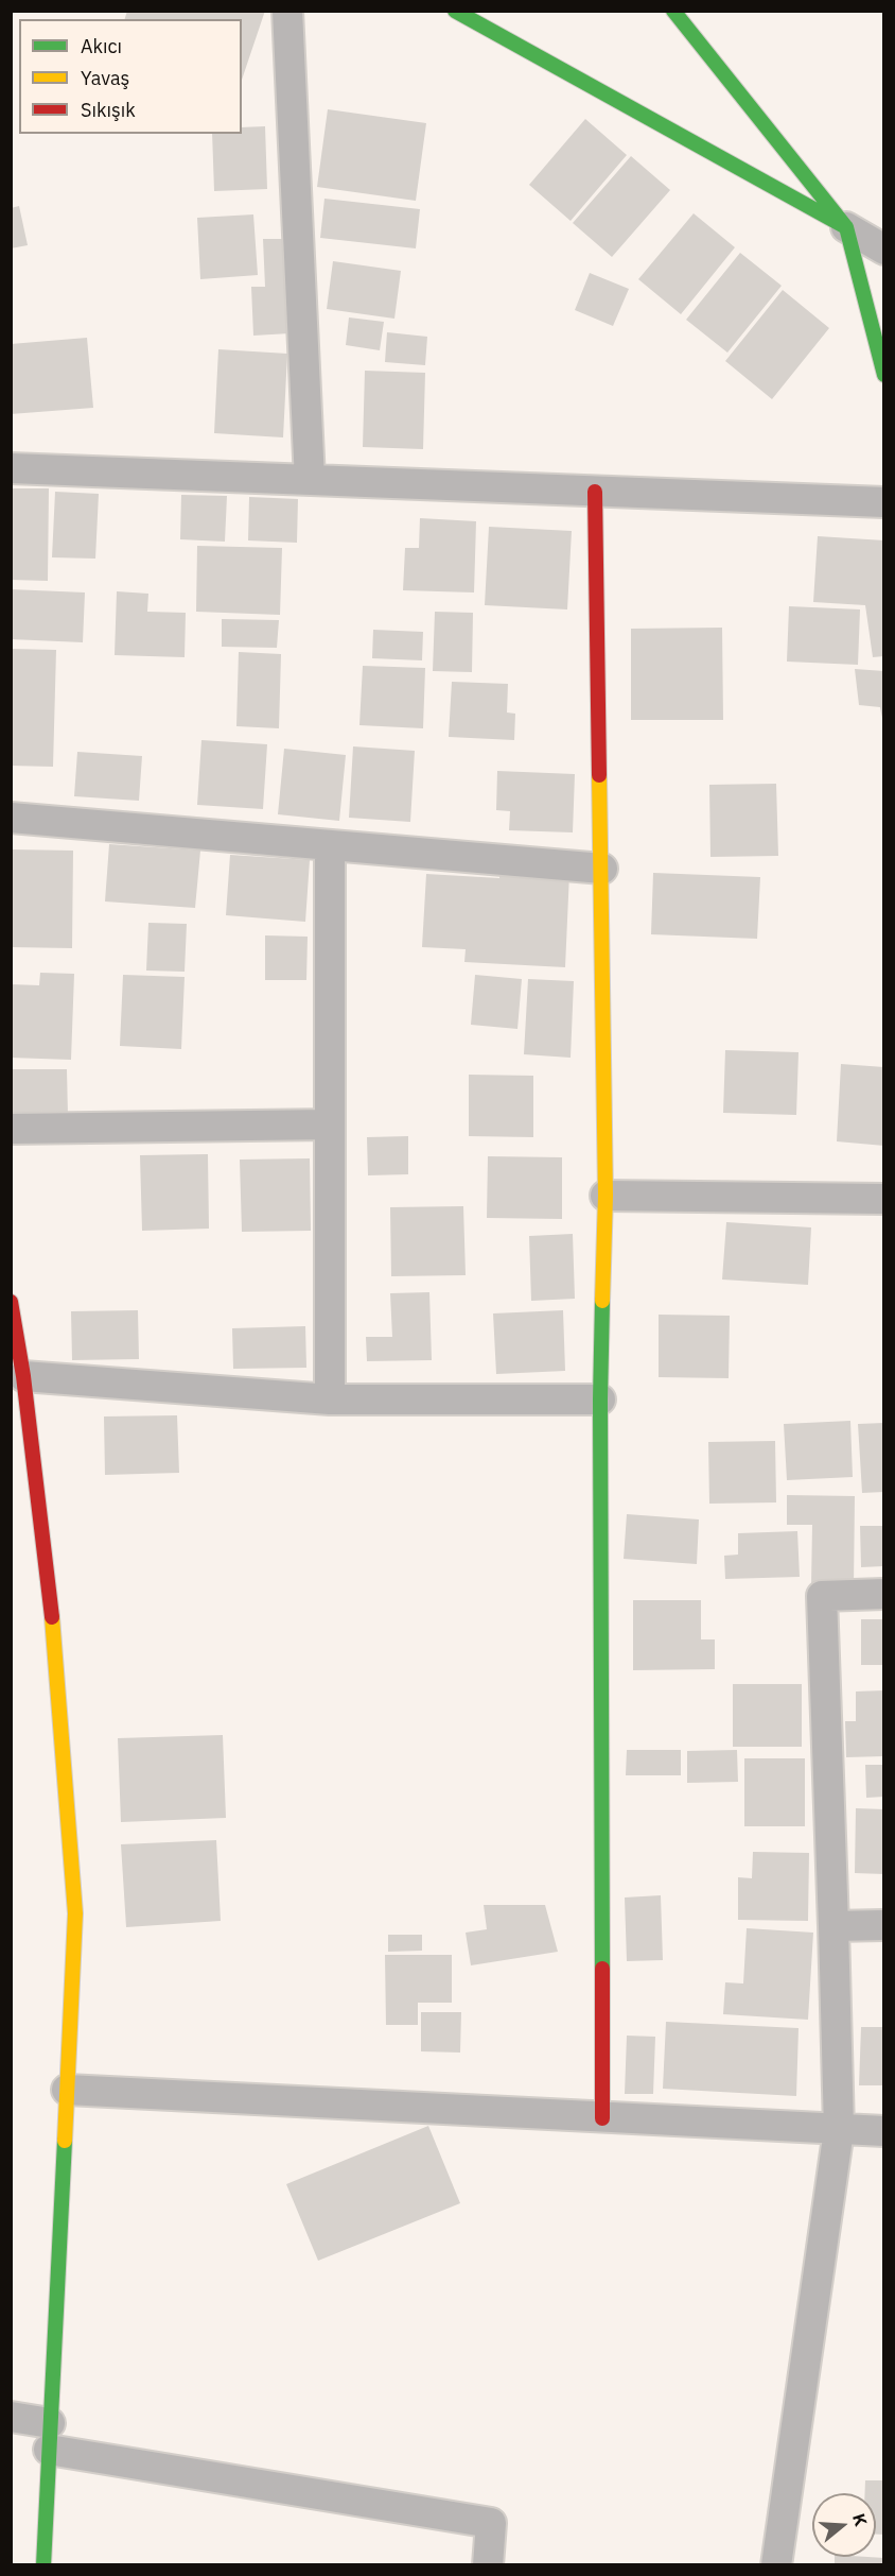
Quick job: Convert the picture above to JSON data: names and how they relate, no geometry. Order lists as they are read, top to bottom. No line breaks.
{"legend":["Akıcı","Yavaş","Sıkışık"],"north":"right"}
